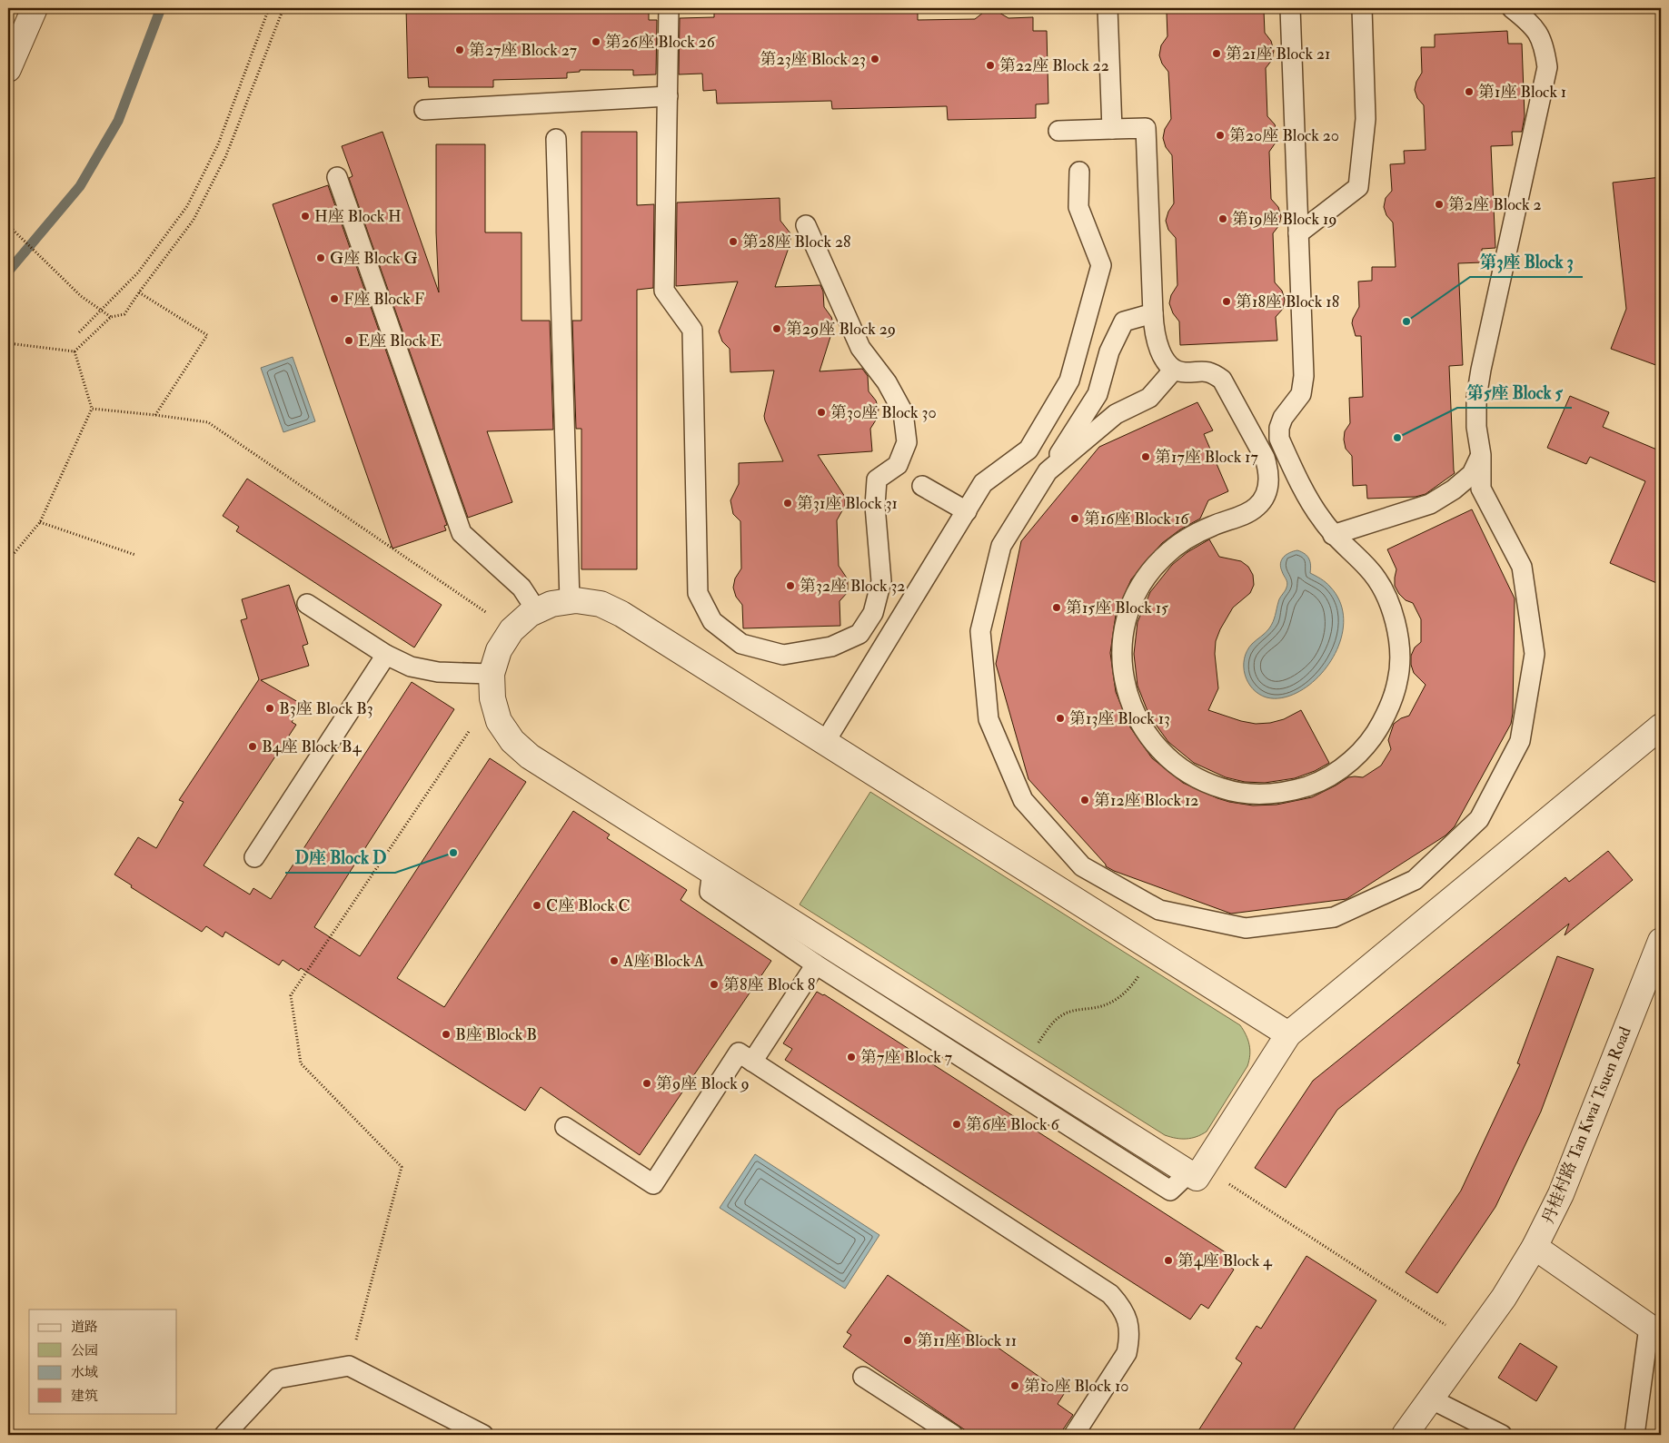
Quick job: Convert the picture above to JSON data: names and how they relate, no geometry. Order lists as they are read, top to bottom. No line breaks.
{"streets":{"street":["丹桂村路 Tan Kwai Tsuen Road"]},"places":["第26座 Block 26","第27座 Block 27","第21座 Block 21","第23座 Block 23","第22座 Block 22","第1座 Block 1","第20座 Block 20","第2座 Block 2","H座 Block H","第19座 Block 19","第28座 Block 28","G座 Block G","F座 Block F","第18座 Block 18","第3座 Block 3","第29座 Block 29","E座 Block E","第30座 Block 30","第5座 Block 5","第17座 Block 17","第31座 Block 31","第16座 Block 16","第32座 Block 32","第15座 Block 15","B3座 Block B3","第13座 Block 13","B4座 Block B4","第12座 Block 12","D座 Block D","C座 Block C","A座 Block A","第8座 Block 8","B座 Block B","第7座 Block 7","第9座 Block 9","第6座 Block 6","第4座 Block 4","第11座 Block 11","第10座 Block 10"],"legend":["道路","公园","水域","建筑"]}
